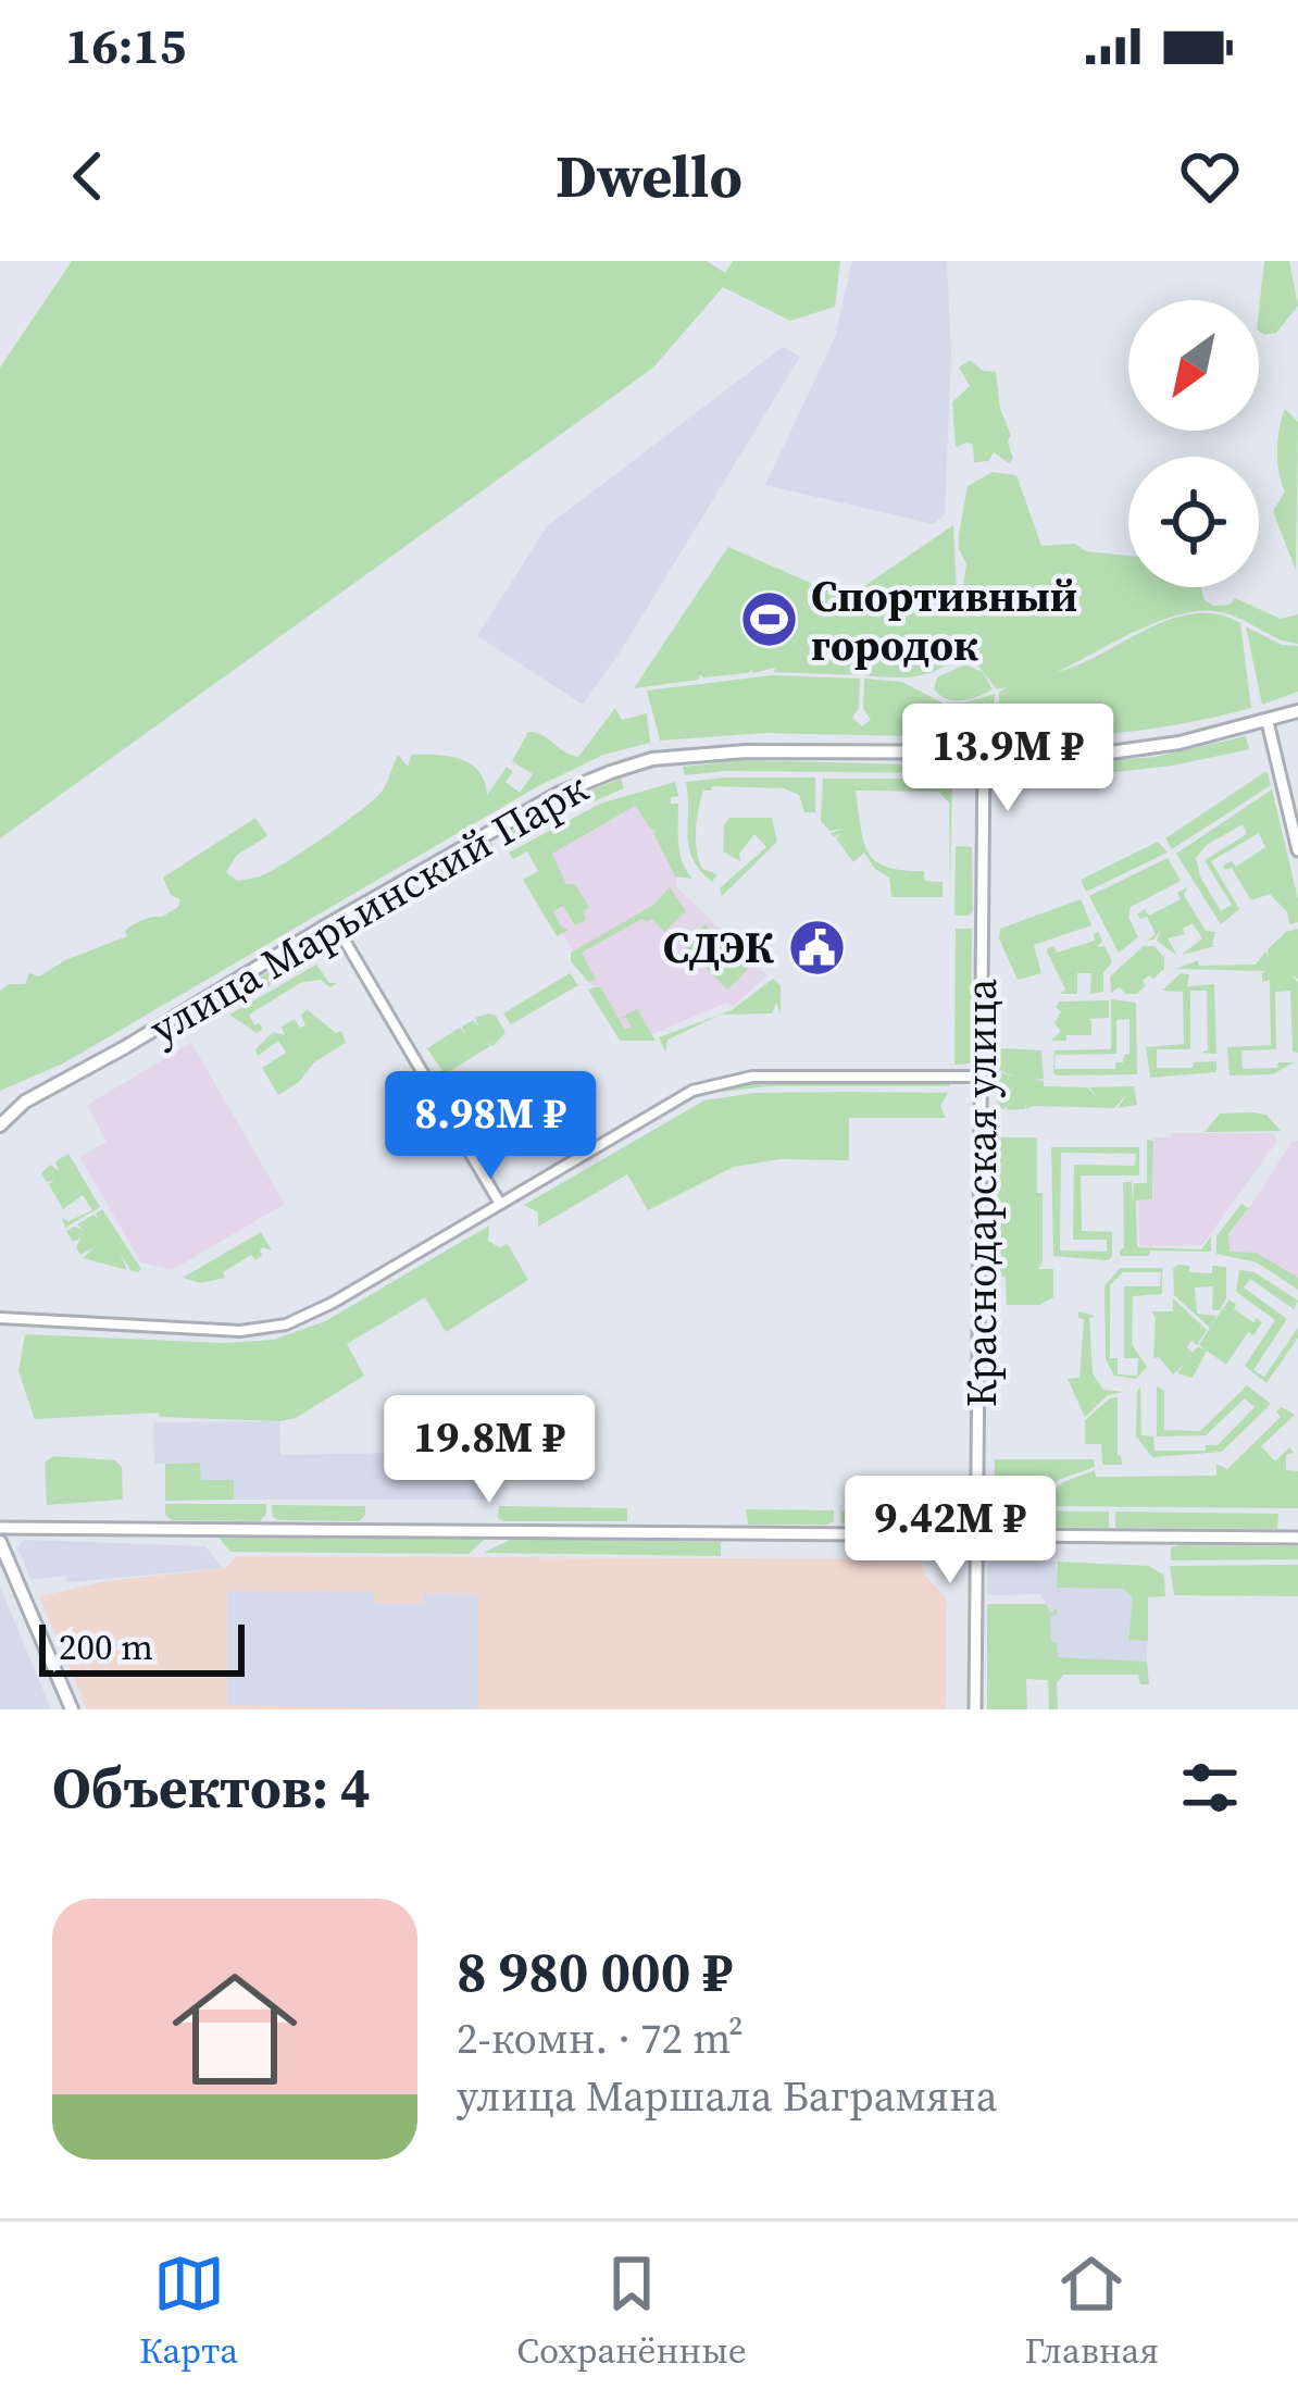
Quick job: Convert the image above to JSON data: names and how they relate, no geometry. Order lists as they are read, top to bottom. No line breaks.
{"streets":{"main road":["улица Марьинский Парк"],"street":["Краснодарская улица"]},"crossings":[["улица Марьинский Парк","Краснодарская улица"]],"places":{"sports":["Спортивный городок"],"public building":["СДЭК"]},"scale_bar":"200 m","north":"bottom left","page":{"status":"16:15","header":"Dwello","price":["13.9M ₽","8.98M ₽","19.8M ₽","9.42M ₽"],"scale":"200 m","heading":"Объектов: 4","list":[{"name":"8 980 000 ₽","note":"2-комн. · 72 m² · улица Маршала Баграмяна"}],"tabs":["Карта","Сохранённые","Главная"]}}
